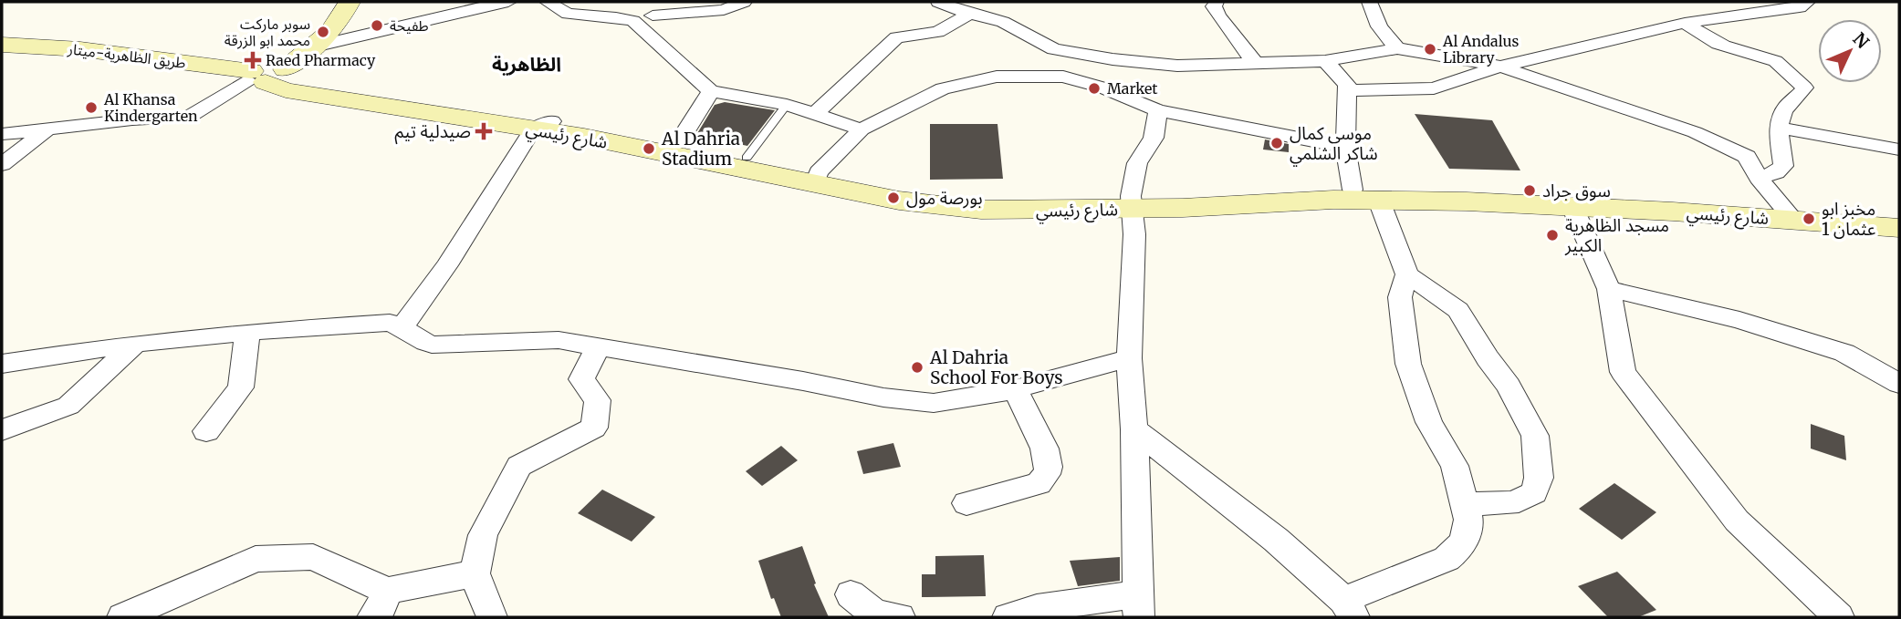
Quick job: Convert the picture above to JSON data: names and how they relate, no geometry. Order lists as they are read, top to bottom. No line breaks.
{"streets":{"main road":["طريق الظاهرية-ميتار","شارع رئيسي"]},"crossings":[["طريق الظاهرية-ميتار","شارع رئيسي"]],"districts":["الظاهرية"],"places":{"other":["طفيحة","سوبر ماركت محمد ابو الزرقة","Al Andalus Library","Market","Al Khansa Kindergarten","موسى كمال شاكر الشلمي","Al Dahria Stadium","سوق جراد","بورصة مول","مخبز ابو عثمان 1","مسجد الظاهرية الكبير","Al Dahria School For Boys"],"health":["Raed Pharmacy","صيدلية تيم"]},"north":"top right"}
